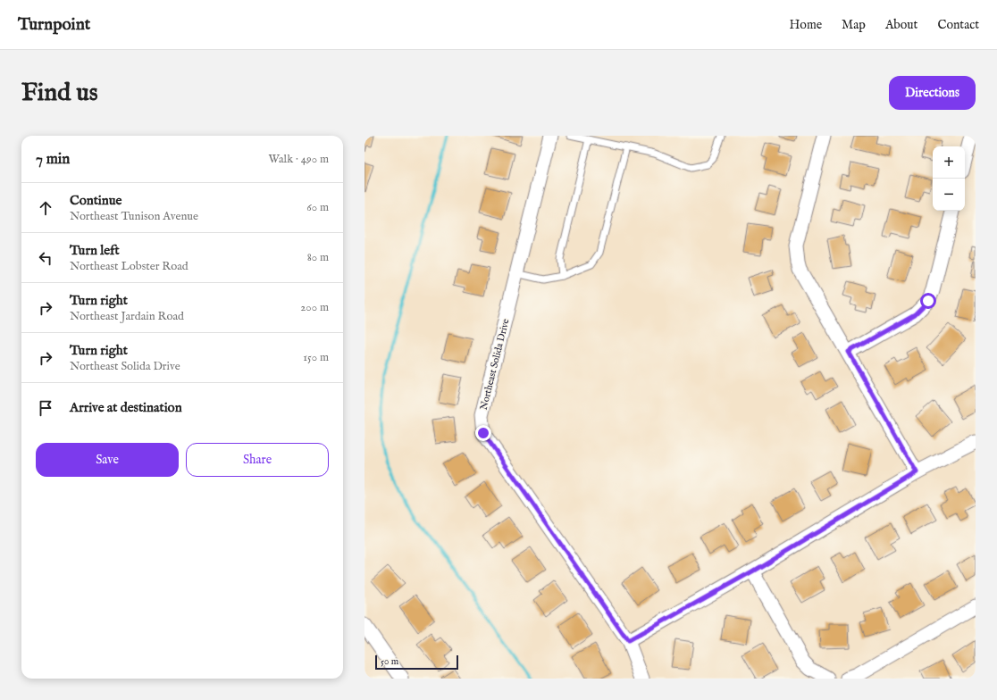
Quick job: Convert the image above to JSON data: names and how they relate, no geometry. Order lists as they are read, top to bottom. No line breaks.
{"streets":{"street":["Northeast Solida Drive"]},"scale_bar":"50 m","page":{"header":"Turnpoint","nav":["Home","Map","About","Contact"],"buttons":["Directions",["Save","Share"]],"title":"Find us","heading":["7 min","Walk · 490 m"],"map_buttons":["+","−"],"list":[["Continue","Northeast Tunison Avenue","60 m"],["Turn left","Northeast Lobster Road","80 m"],["Turn right","Northeast Jardain Road","200 m"],["Turn right","Northeast Solida Drive","150 m"],"Arrive at destination"],"scale":"50 m"}}
